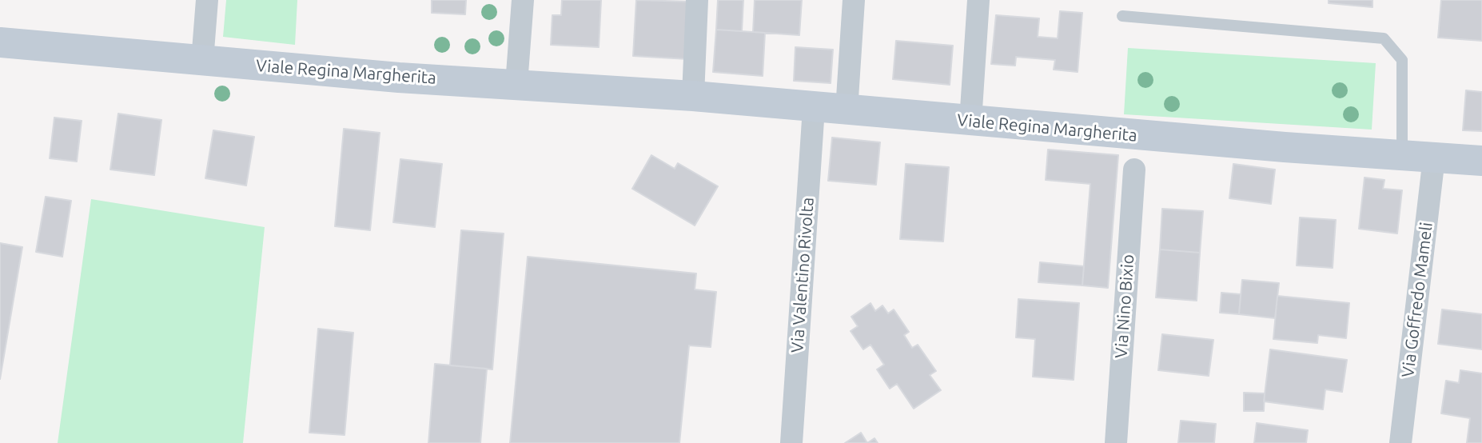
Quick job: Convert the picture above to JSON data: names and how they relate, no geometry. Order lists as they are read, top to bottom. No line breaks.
{"streets":{"street":["Viale Regina Margherita","Via Valentino Rivolta","Via Goffredo Mameli","Via Nino Bixio"]},"crossings":[["Viale Regina Margherita","Via Valentino Rivolta"],["Viale Regina Margherita","Via Goffredo Mameli"]]}
